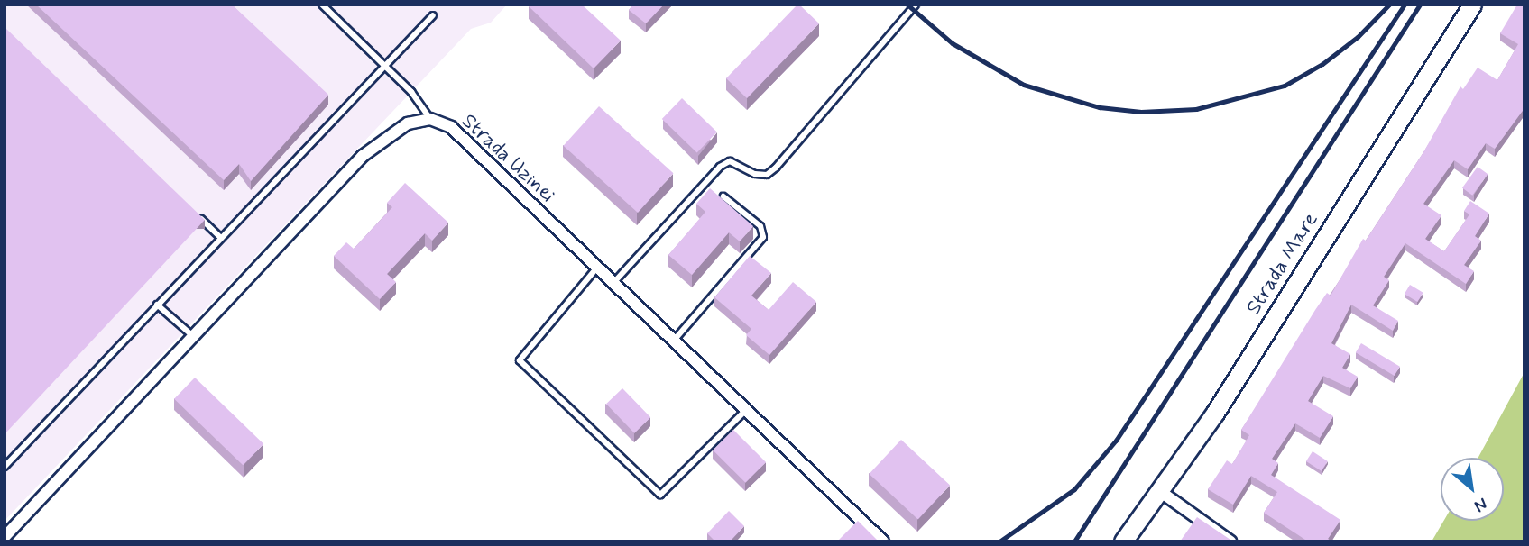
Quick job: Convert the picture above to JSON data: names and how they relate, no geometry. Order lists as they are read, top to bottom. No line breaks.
{"streets":{"main road":["Strada Mare"],"street":["Strada Uzinei"]},"north":"bottom right"}
